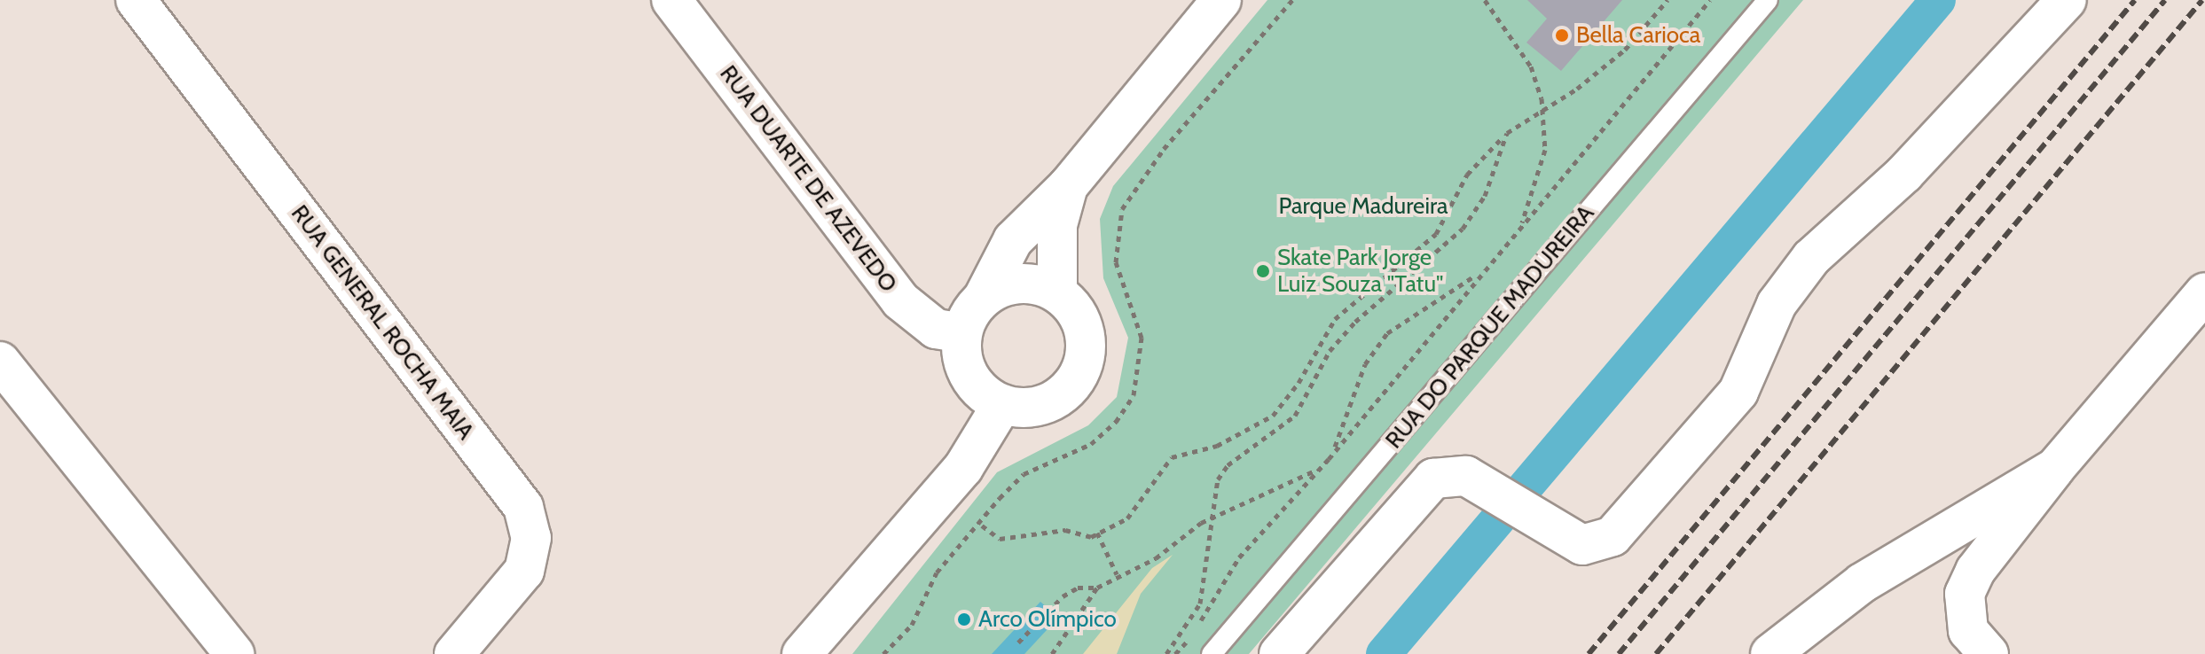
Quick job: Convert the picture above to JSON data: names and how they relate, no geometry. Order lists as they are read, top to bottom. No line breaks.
{"streets":{"street":["RUA DUARTE DE AZEVEDO","RUA GENERAL ROCHA MAIA"],"lane":["RUA DO PARQUE MADUREIRA"]},"parks":["Parque Madureira"],"places":["Bella Carioca","Skate Park Jorge Luiz Souza \"Tatu\"","Arco Olímpico"]}
